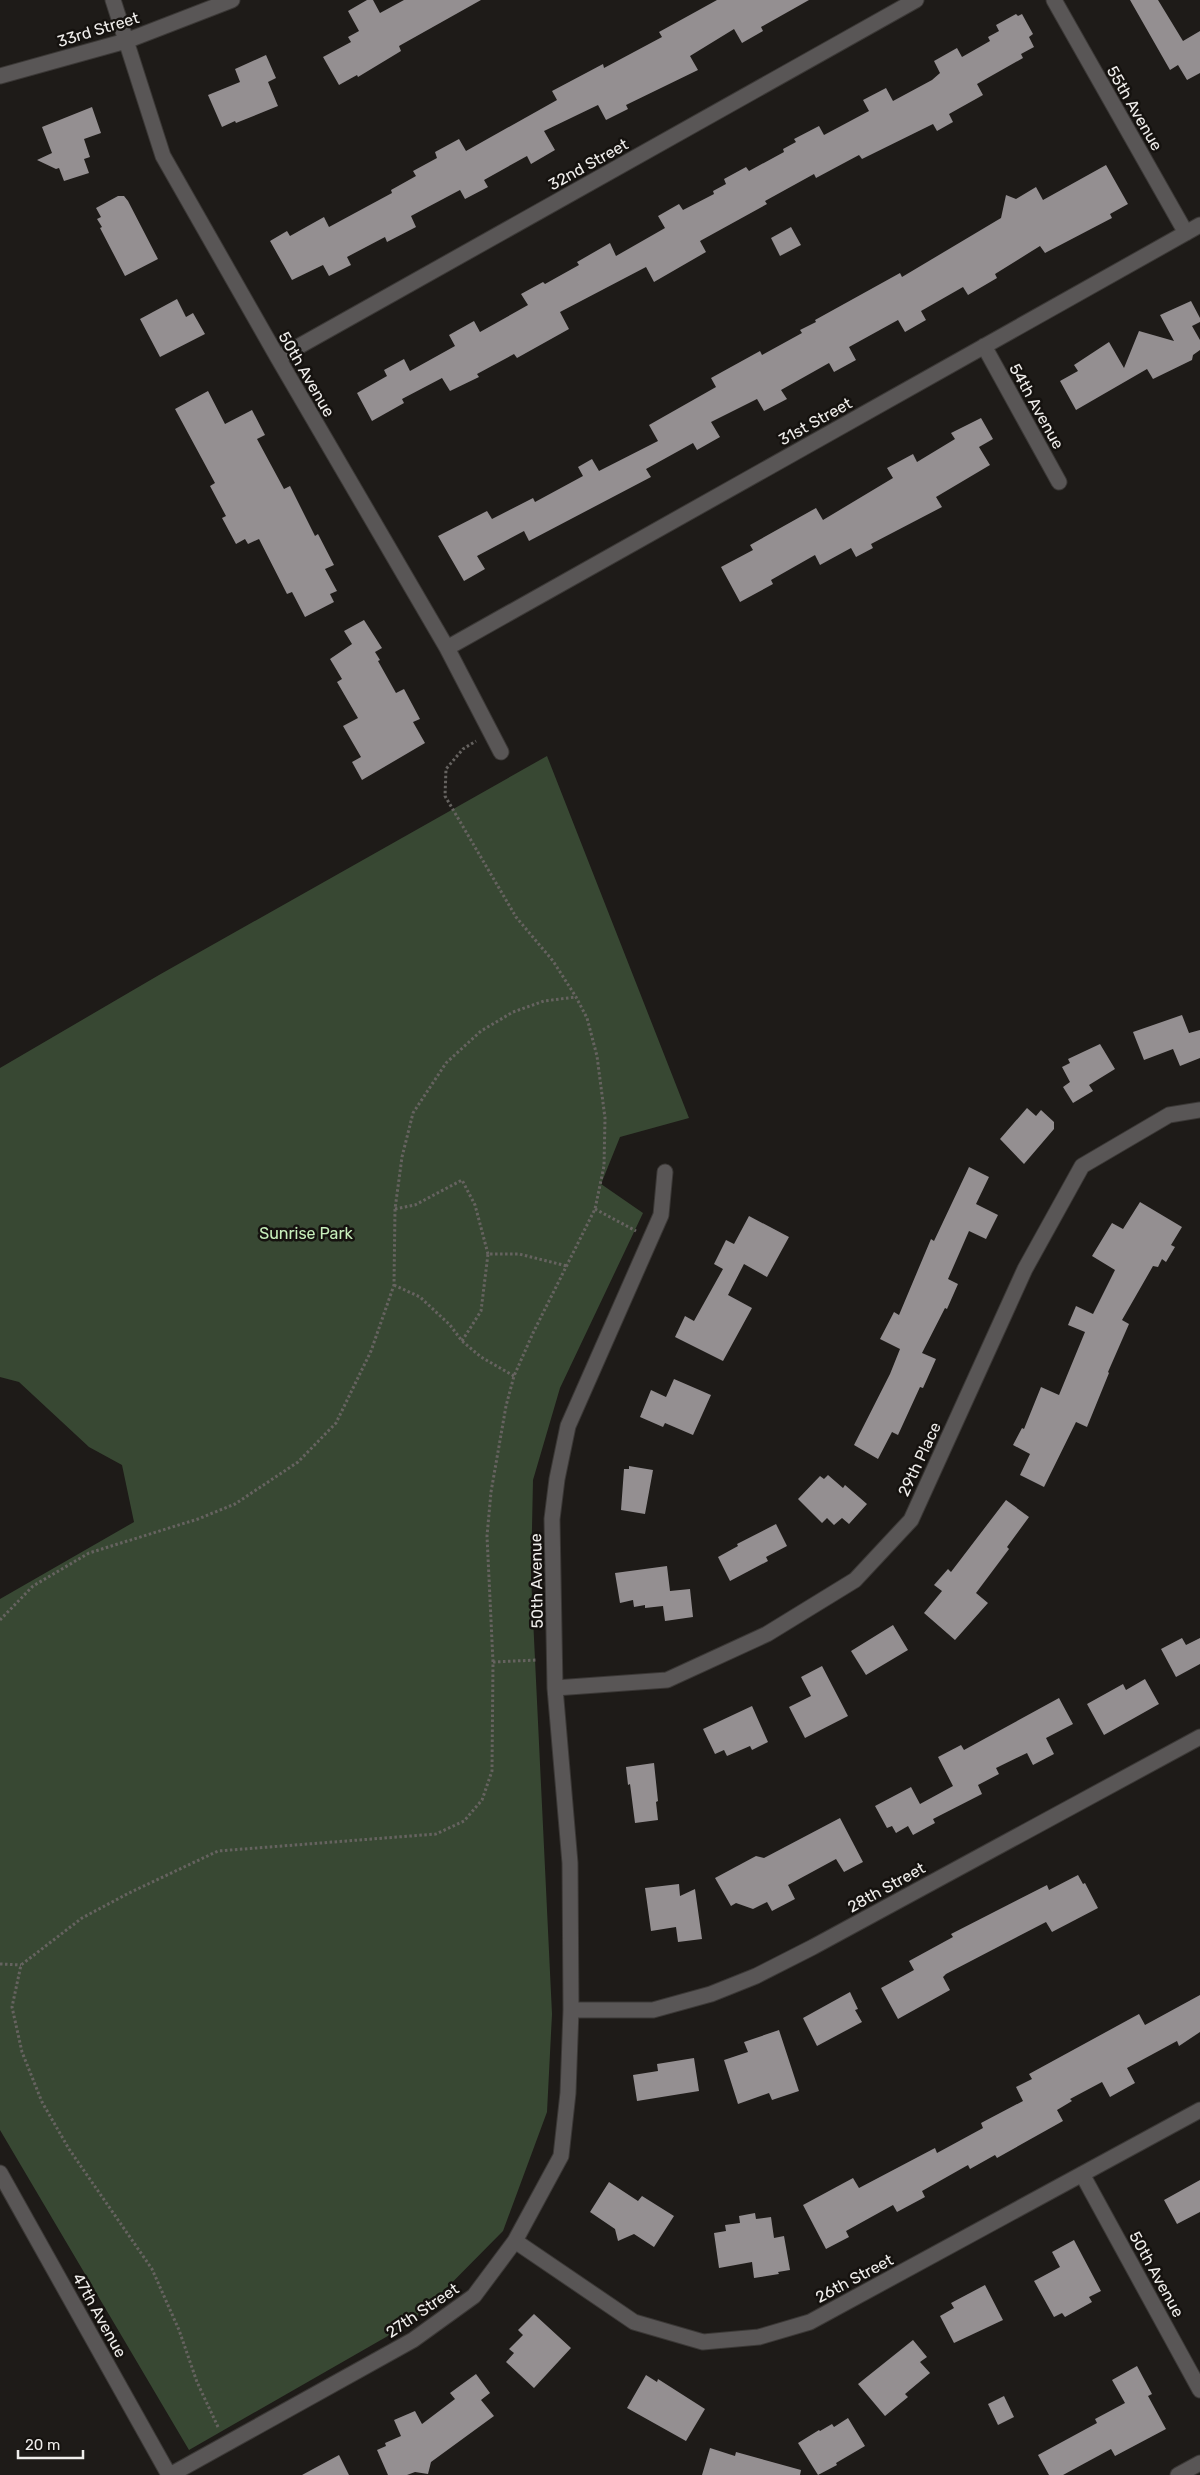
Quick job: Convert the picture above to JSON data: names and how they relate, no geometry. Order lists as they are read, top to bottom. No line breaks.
{"streets":{"street":["33rd Street","55th Avenue","32nd Street","50th Avenue","54th Avenue","31st Street","29th Place","28th Street","26th Street","27th Street","47th Avenue"]},"crossings":[["33rd Street","50th Avenue"],["55th Avenue","31st Street"],["32nd Street","50th Avenue"],["50th Avenue","31st Street"],["50th Avenue","29th Place"],["50th Avenue","28th Street"],["50th Avenue","26th Street"],["50th Avenue","27th Street"],["54th Avenue","31st Street"],["28th Street","27th Street"],["26th Street","27th Street"],["27th Street","47th Avenue"]],"parks":["Sunrise Park"],"scale_bar":"20 m"}
